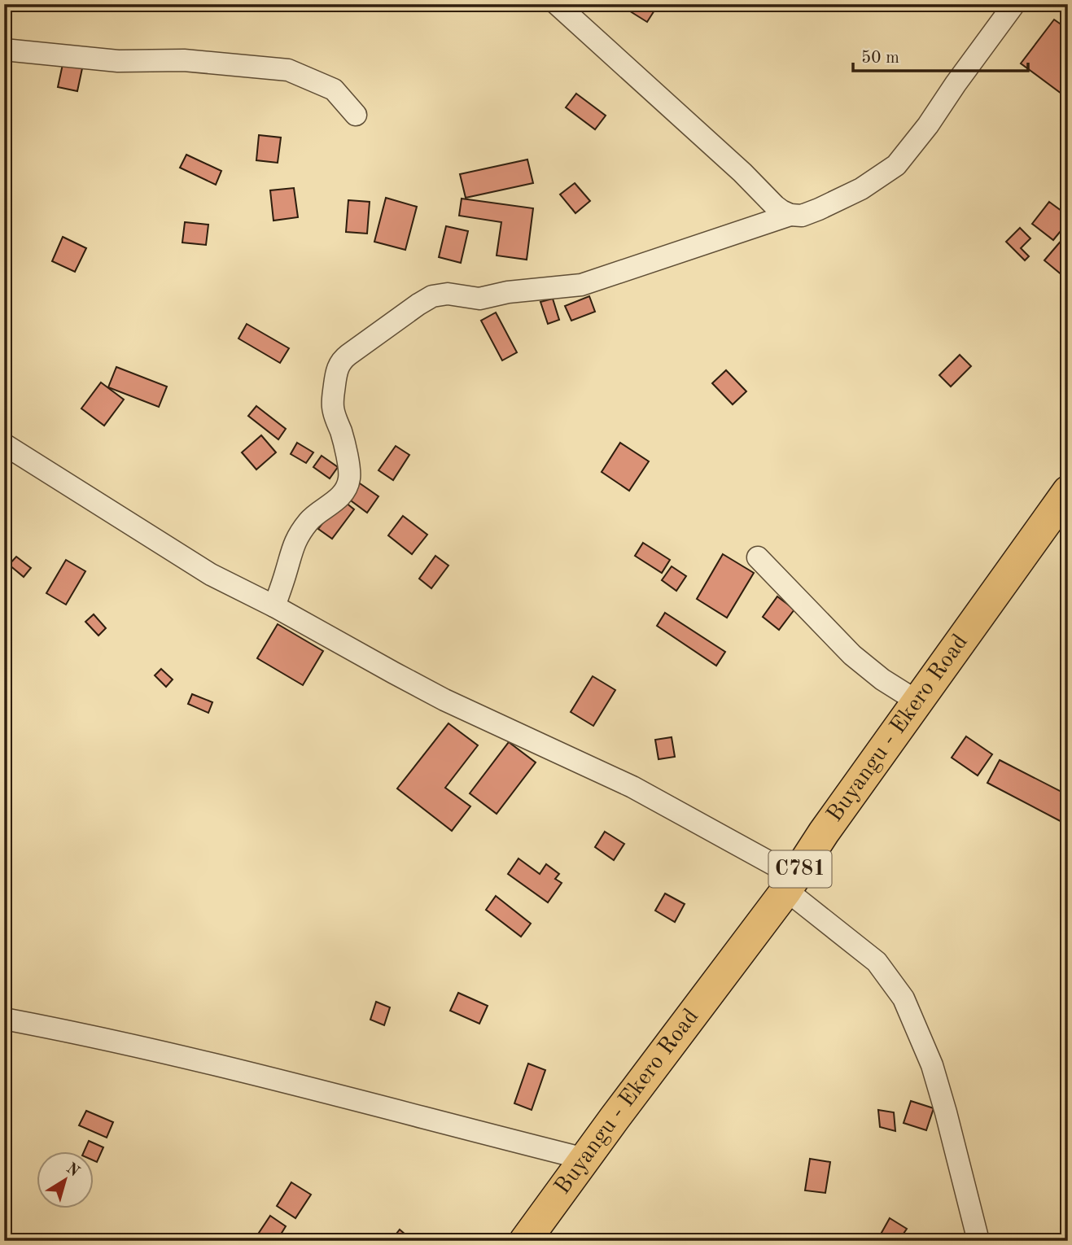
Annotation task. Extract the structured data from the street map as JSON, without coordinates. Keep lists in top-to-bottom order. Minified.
{"streets":{"main road":["Buyangu - Ekero Road","C781"]},"scale_bar":"50 m","north":"top right"}
